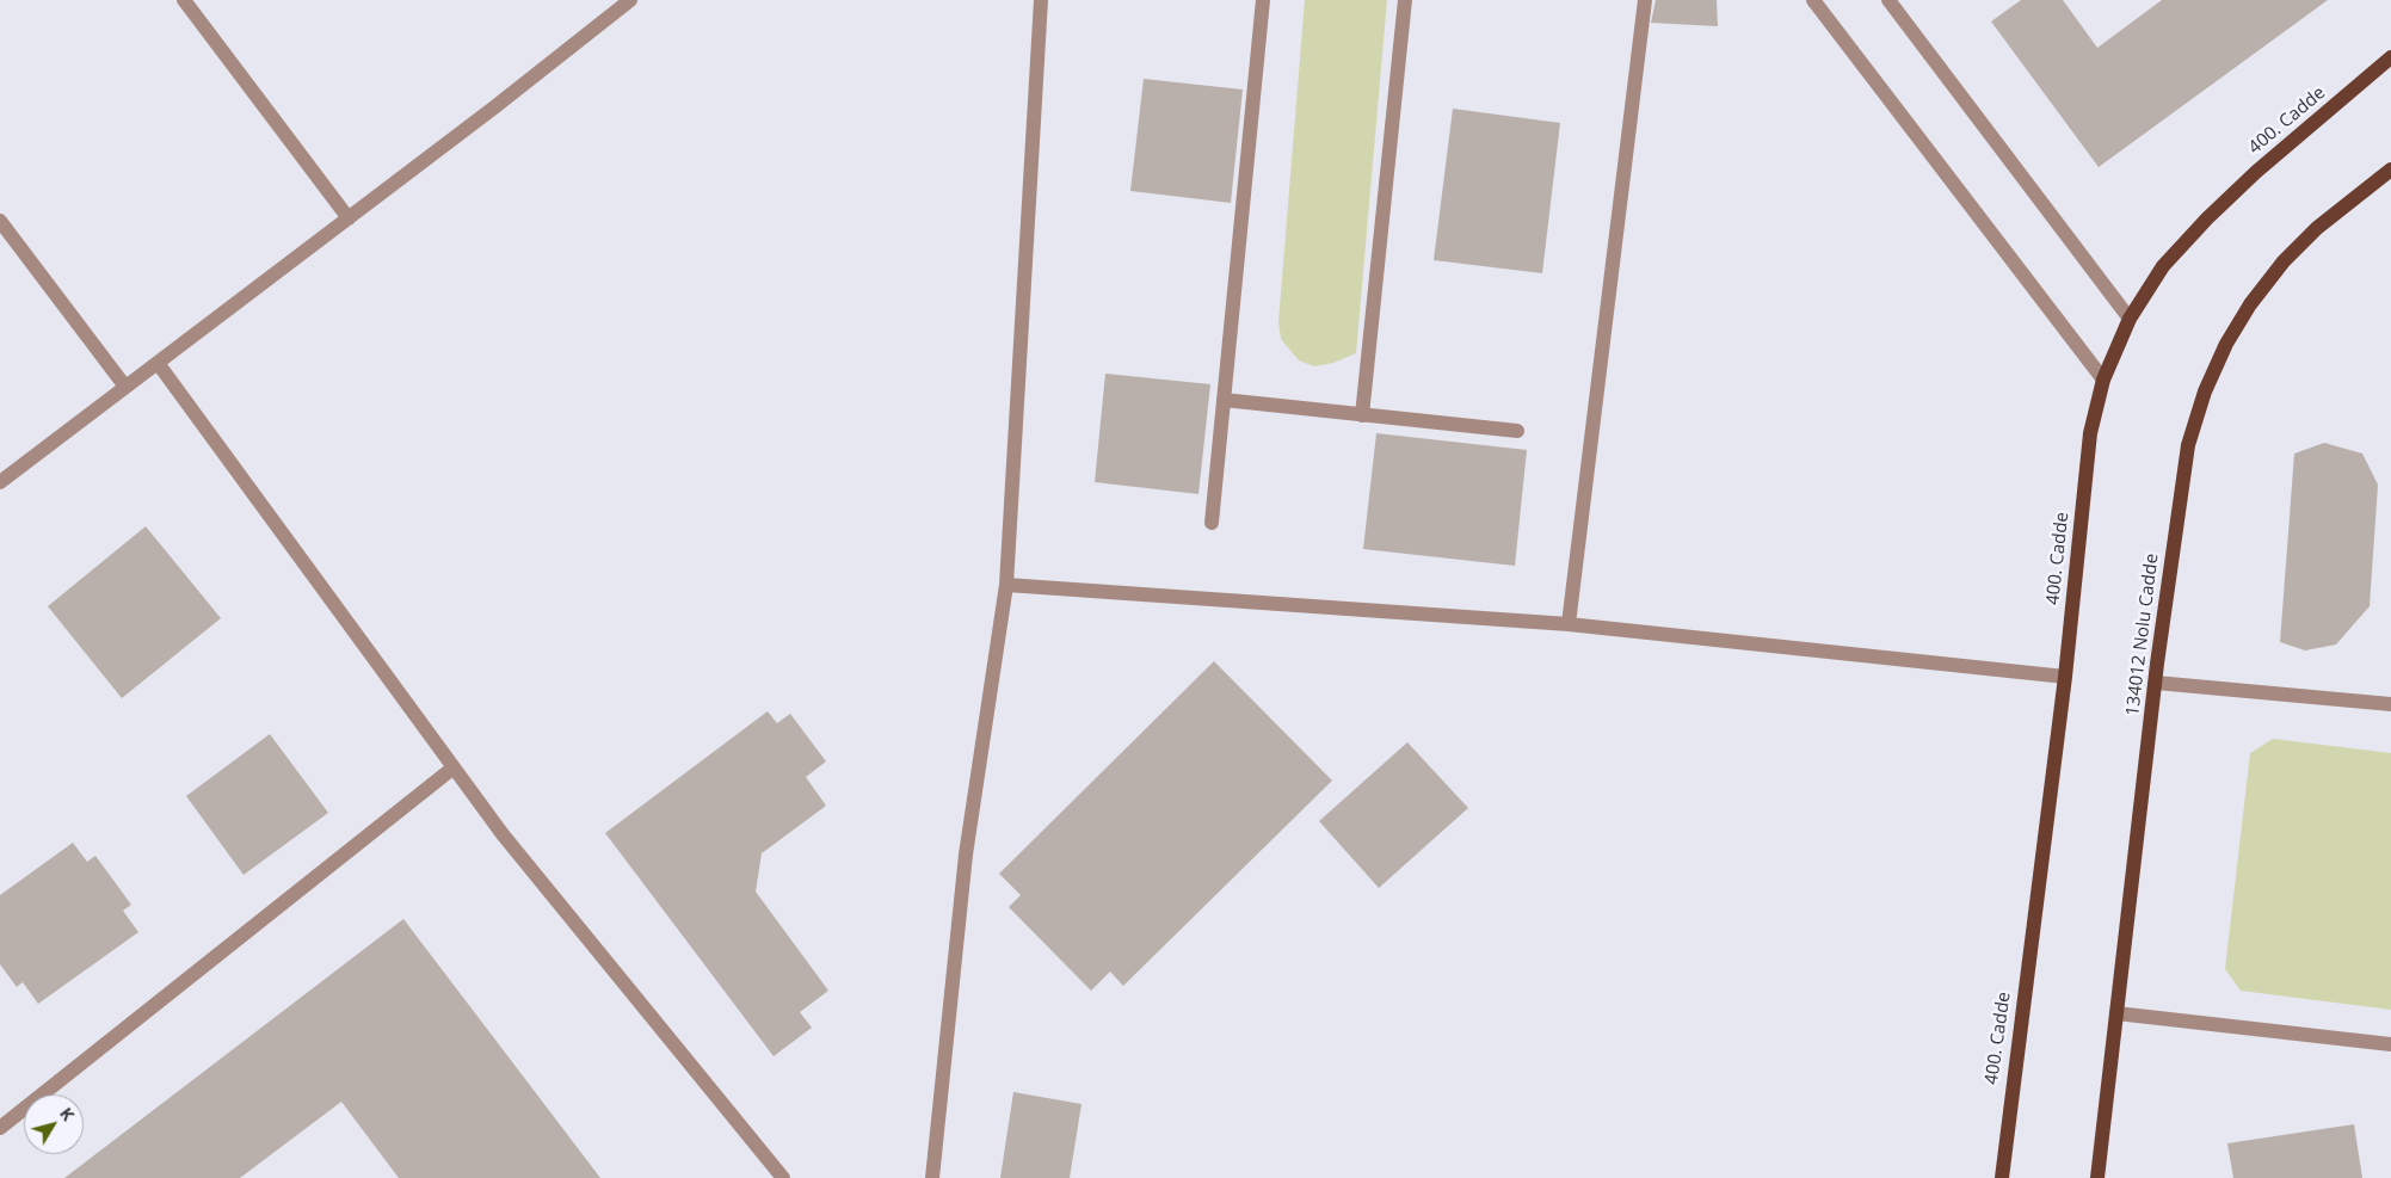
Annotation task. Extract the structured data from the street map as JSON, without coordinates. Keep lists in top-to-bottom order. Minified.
{"streets":{"main road":["400. Cadde","134012 Nolu Cadde"]},"north":"top right"}
